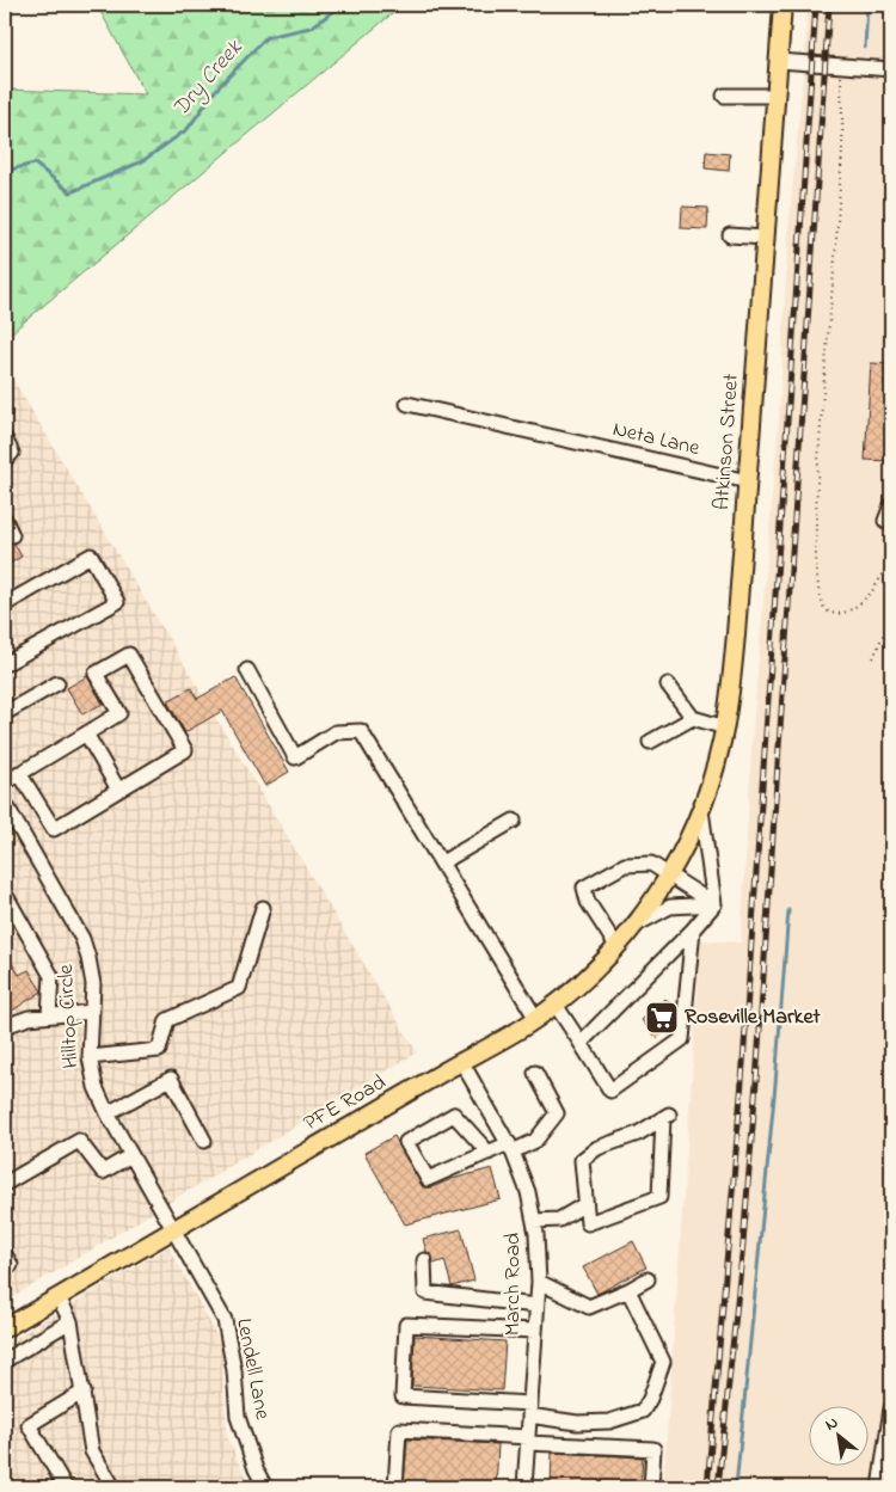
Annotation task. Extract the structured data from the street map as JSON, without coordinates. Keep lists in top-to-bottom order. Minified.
{"streets":{"main road":["Atkinson Street","PFE Road"],"street":["Neta Lane","Hilltop Circle","March Road","Lendell Lane"]},"crossings":[["Neta Lane","Atkinson Street"],["Atkinson Street","PFE Road"],["Hilltop Circle","PFE Road"],["Hilltop Circle","Lendell Lane"],["PFE Road","March Road"],["PFE Road","Lendell Lane"]],"water":["Dry Creek"],"places":{"supermarket":["Roseville Market"]},"north":"top left"}
